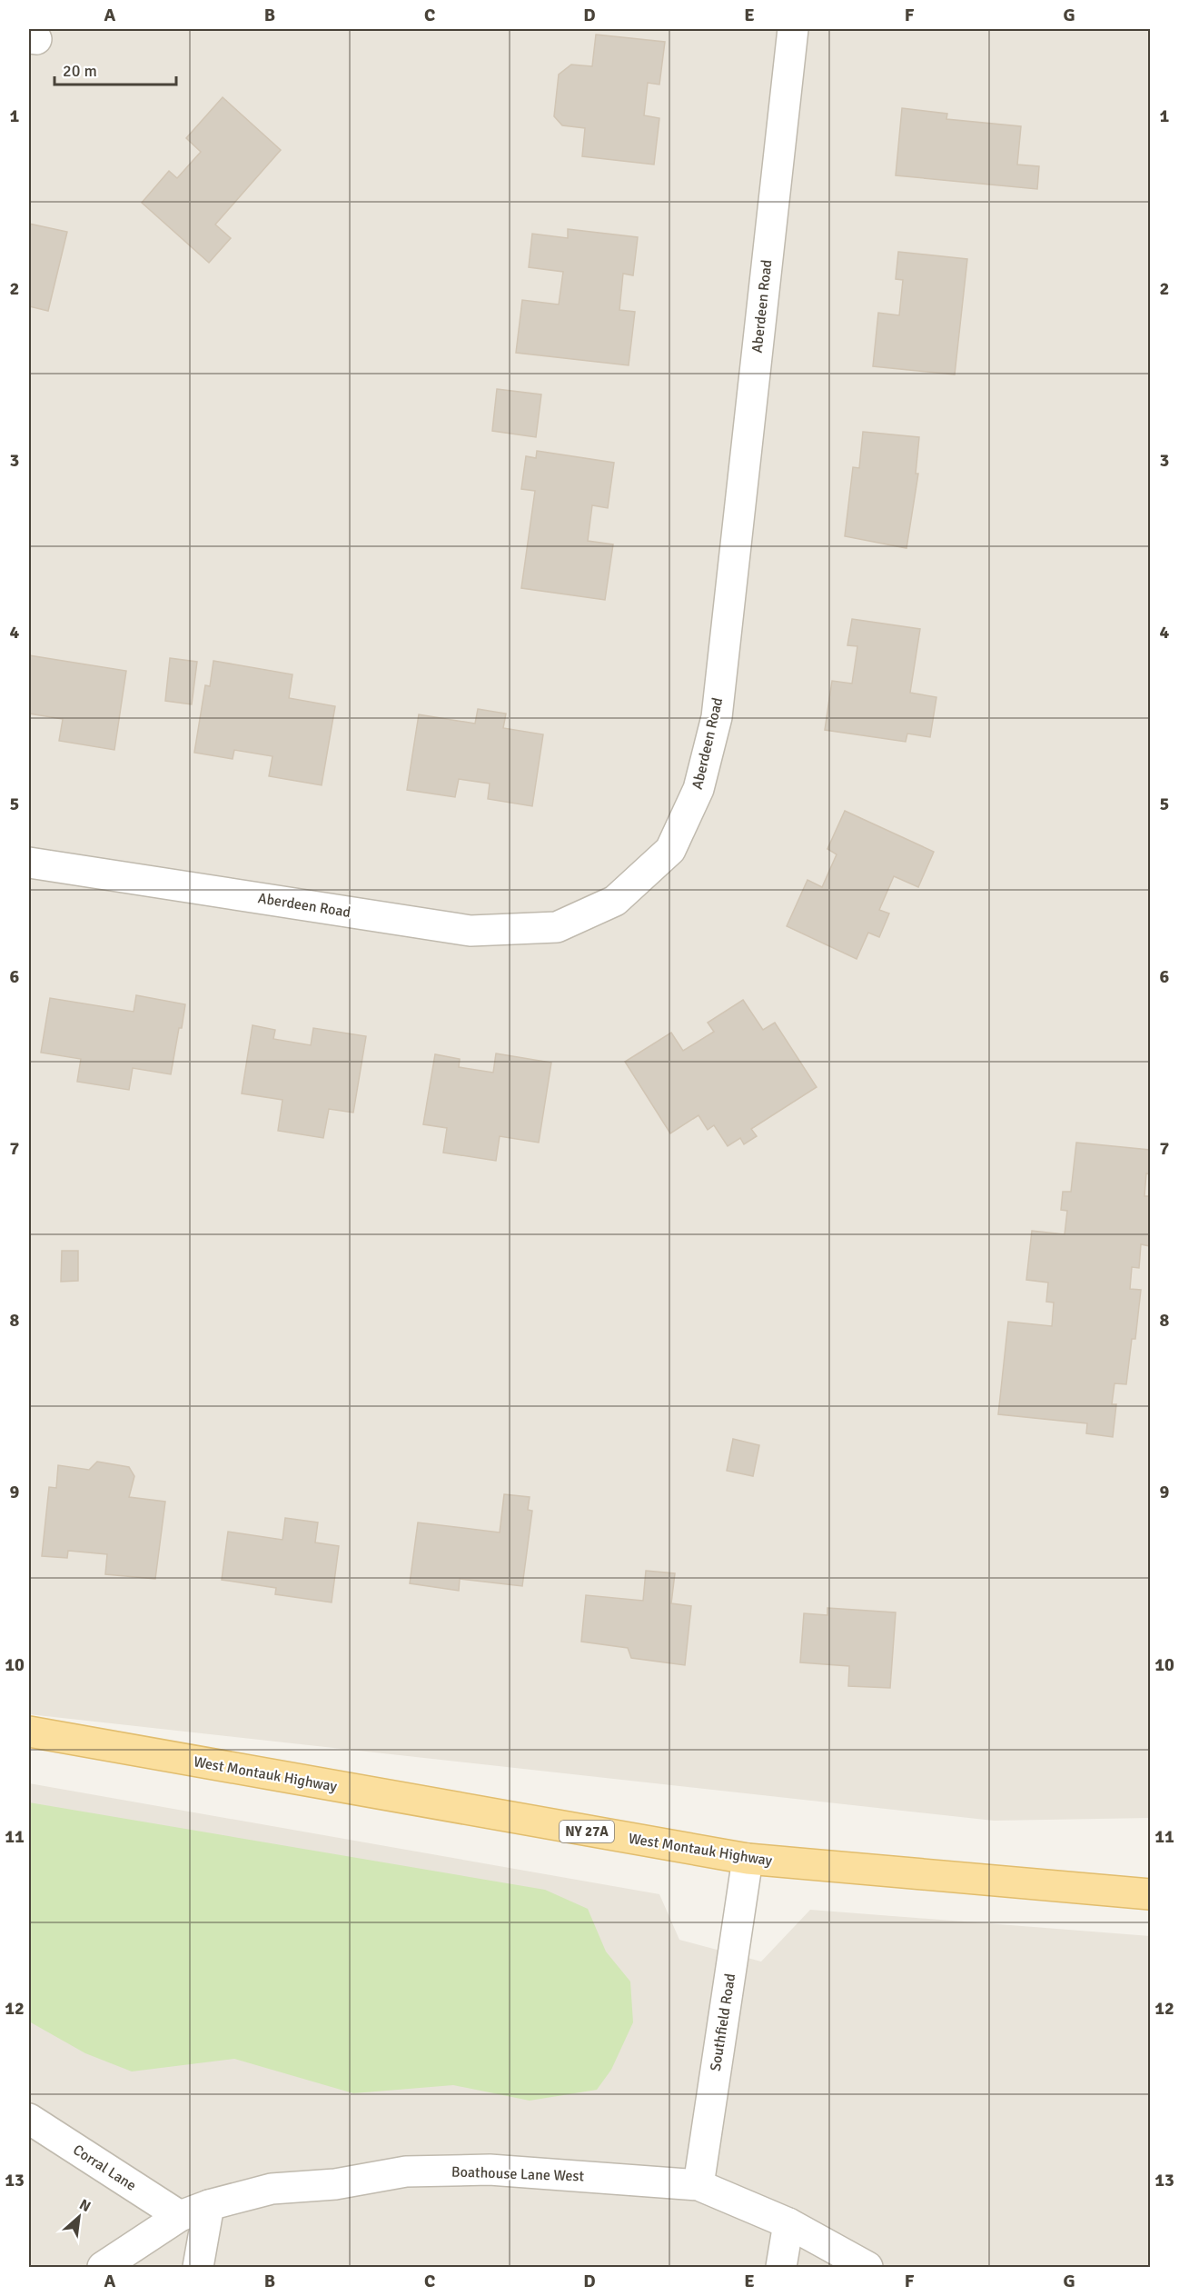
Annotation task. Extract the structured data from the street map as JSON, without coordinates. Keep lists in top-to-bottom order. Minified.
{"streets":{"main road":["West Montauk Highway","NY 27A"],"street":["Aberdeen Road","Southfield Road","Corral Lane","Boathouse Lane West"]},"crossings":[["West Montauk Highway","Southfield Road"],["Southfield Road","Boathouse Lane West"],["Corral Lane","Boathouse Lane West"]],"scale_bar":"20 m","north":"top right","grid":{"columns":["A","B","C","D","E","F","G"],"rows":["1","2","3","4","5","6","7","8","9","10","11","12","13"]}}
